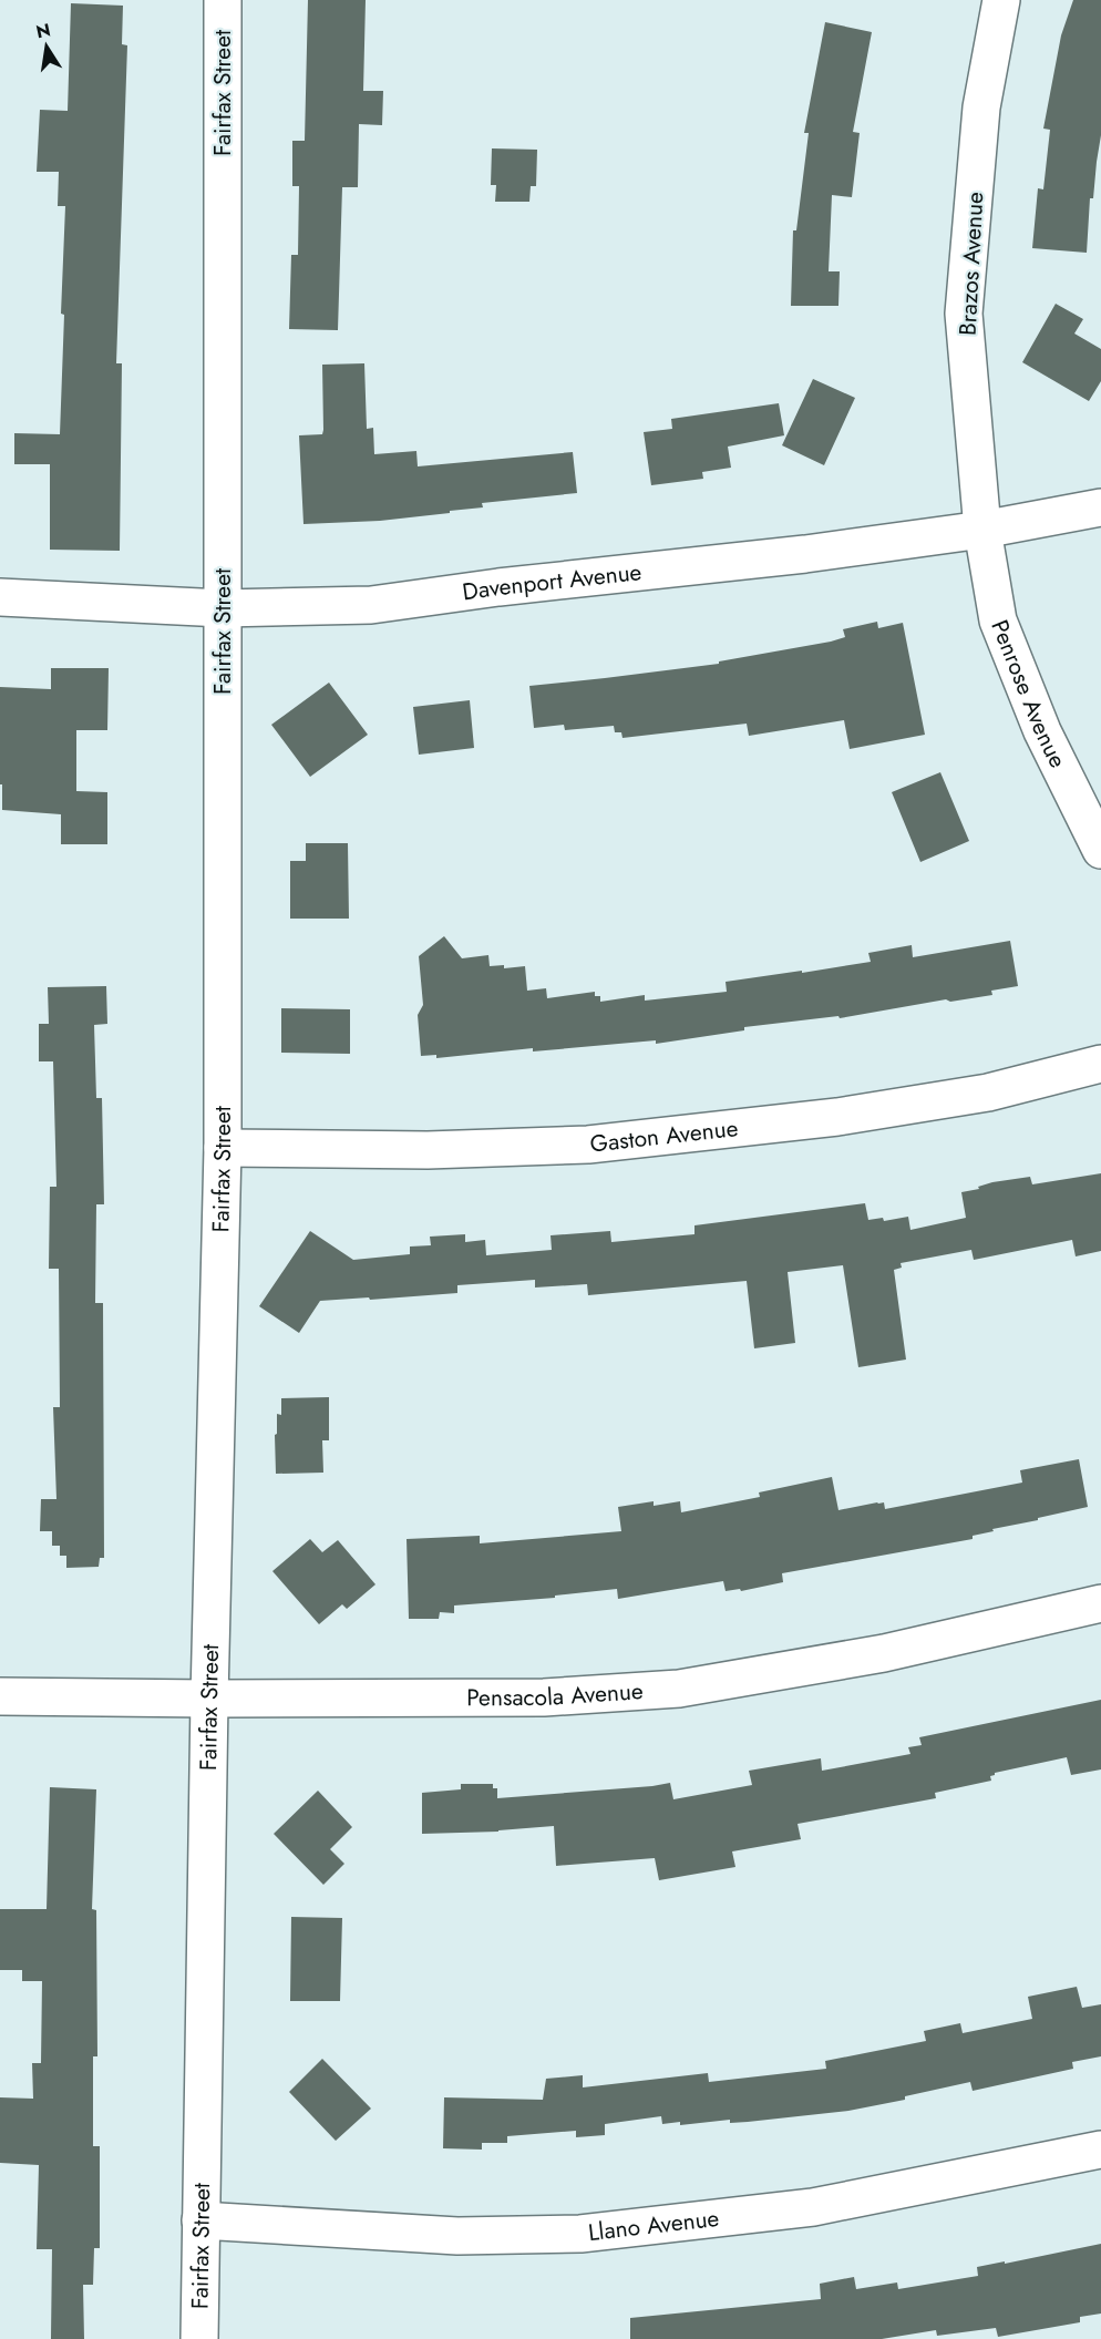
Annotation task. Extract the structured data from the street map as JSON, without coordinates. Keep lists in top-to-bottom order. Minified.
{"streets":{"street":["Fairfax Street","Brazos Avenue","Davenport Avenue","Penrose Avenue","Gaston Avenue","Pensacola Avenue","Llano Avenue"]},"crossings":[["Fairfax Street","Davenport Avenue"],["Fairfax Street","Gaston Avenue"],["Fairfax Street","Pensacola Avenue"],["Fairfax Street","Llano Avenue"],["Brazos Avenue","Davenport Avenue"],["Brazos Avenue","Penrose Avenue"],["Davenport Avenue","Penrose Avenue"]],"north":"top"}
